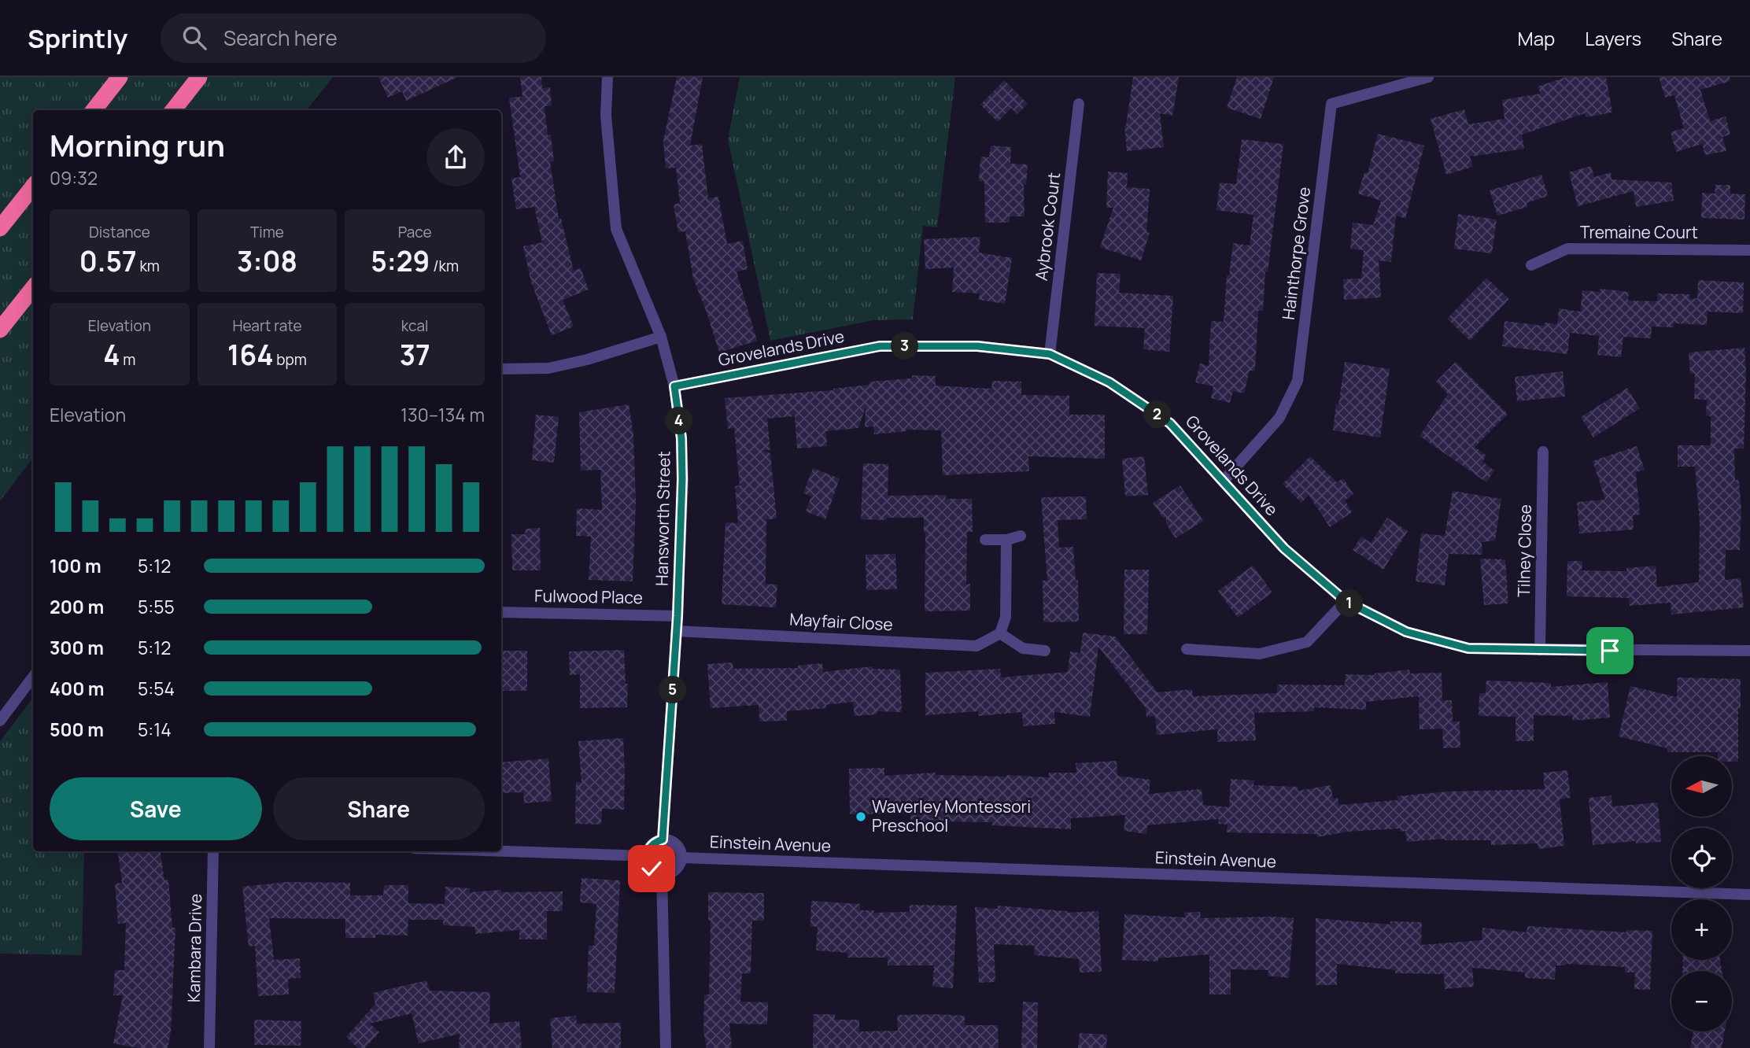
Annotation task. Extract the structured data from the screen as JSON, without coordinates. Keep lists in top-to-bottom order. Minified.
{"streets":{"street":["Aybrook Court","Tremaine Court","Hainthorpe Grove","Grovelands Drive","Hansworth Street","Tilney Close","Fulwood Place","Mayfair Close","Einstein Avenue","Kambara Drive"]},"crossings":[["Aybrook Court","Grovelands Drive"],["Hainthorpe Grove","Grovelands Drive"],["Grovelands Drive","Hansworth Street"],["Grovelands Drive","Tilney Close"],["Hansworth Street","Fulwood Place"],["Hansworth Street","Mayfair Close"],["Hansworth Street","Einstein Avenue"]],"places":["Waverley Montessori Preschool"],"north":"left","page":{"header":"Sprintly","search":"Search here","nav":["Map","Layers","Share"],"heading":["Morning run","09:32"],"stats":[["Distance","0.57 km"],["Time","3:08"],["Pace","5:29 /km"],["Elevation","4 m"],["Heart rate","164 bpm"],["kcal","37"]],"pins":["3","2","4","1","5"],"chart":["Elevation","130–134 m"],"list":[{"name":"100 m","note":"5:12"},{"name":"200 m","note":"5:55"},{"name":"300 m","note":"5:12"},{"name":"400 m","note":"5:54"},{"name":"500 m","note":"5:14"}],"map_buttons":["+","−"],"buttons":["Save","Share"]}}
